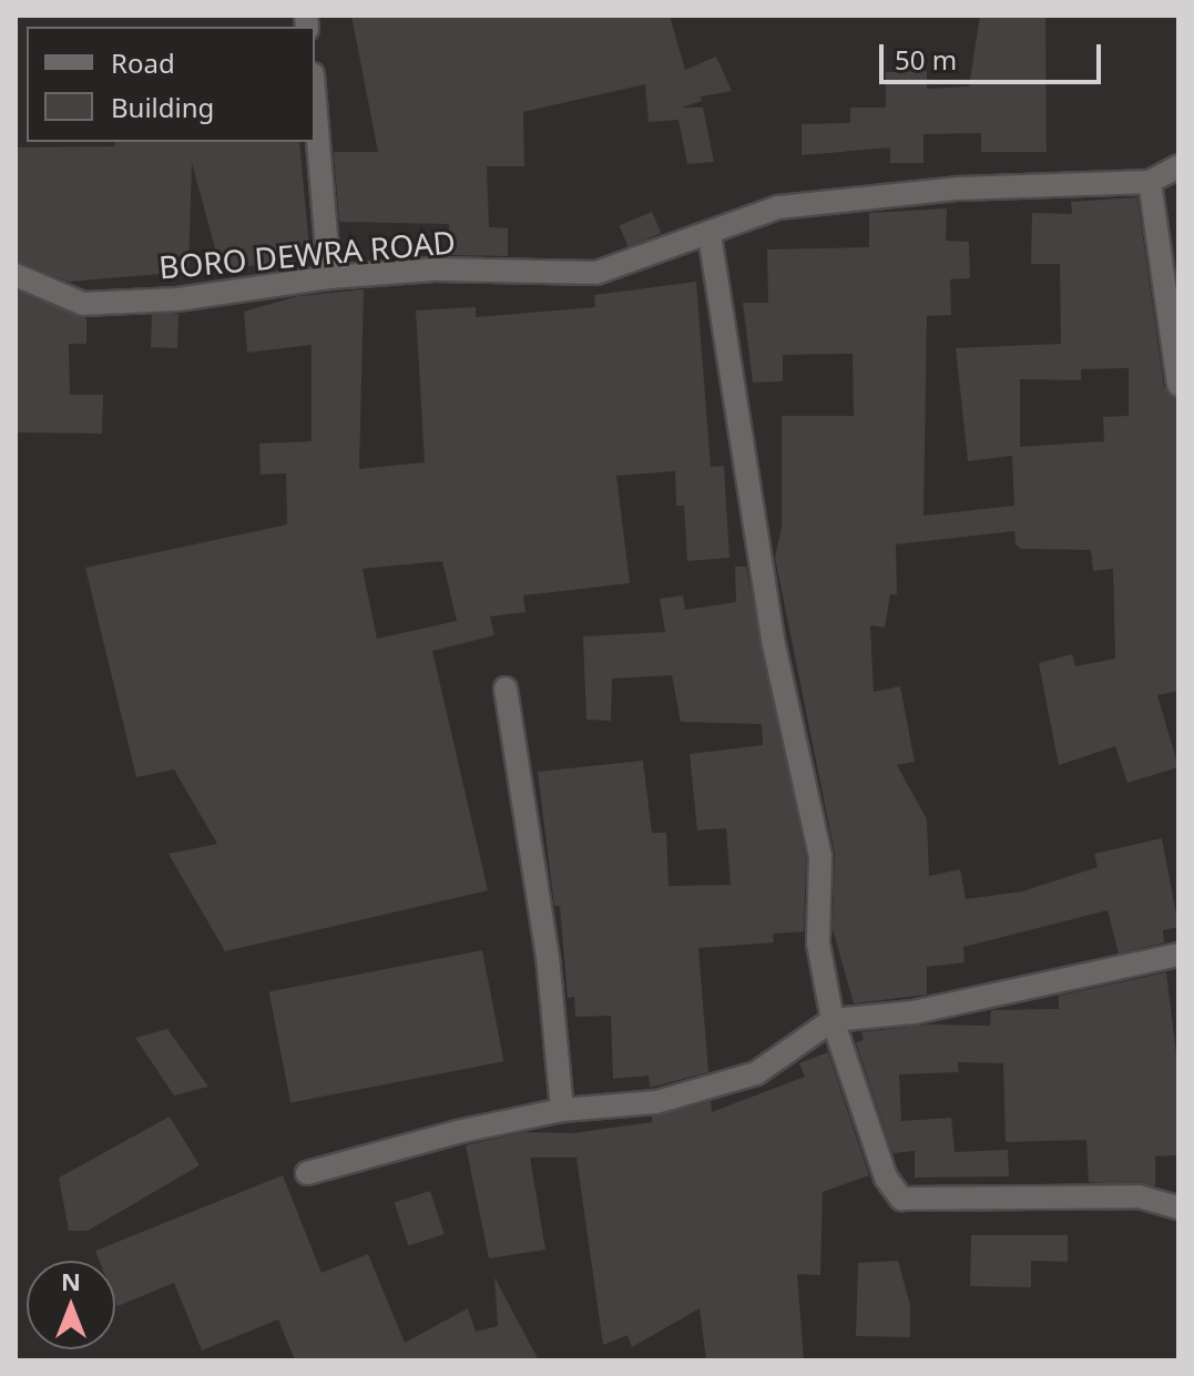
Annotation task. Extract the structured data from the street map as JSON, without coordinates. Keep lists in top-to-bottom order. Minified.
{"streets":{"street":["BORO DEWRA ROAD"]},"legend":["Road","Building"],"scale_bar":"50 m","north":"top"}
